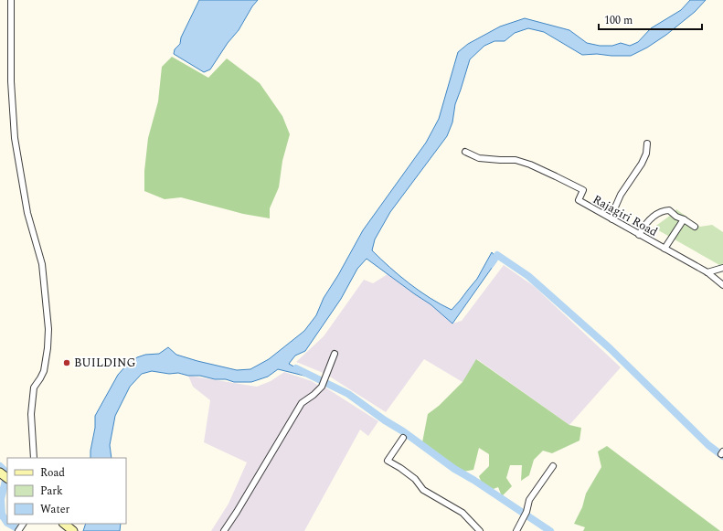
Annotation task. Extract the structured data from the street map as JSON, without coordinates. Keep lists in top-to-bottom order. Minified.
{"streets":{"street":["Rajagiri Road"]},"places":["BUILDING"],"legend":["Road","Park","Water"],"scale_bar":"100 m"}
